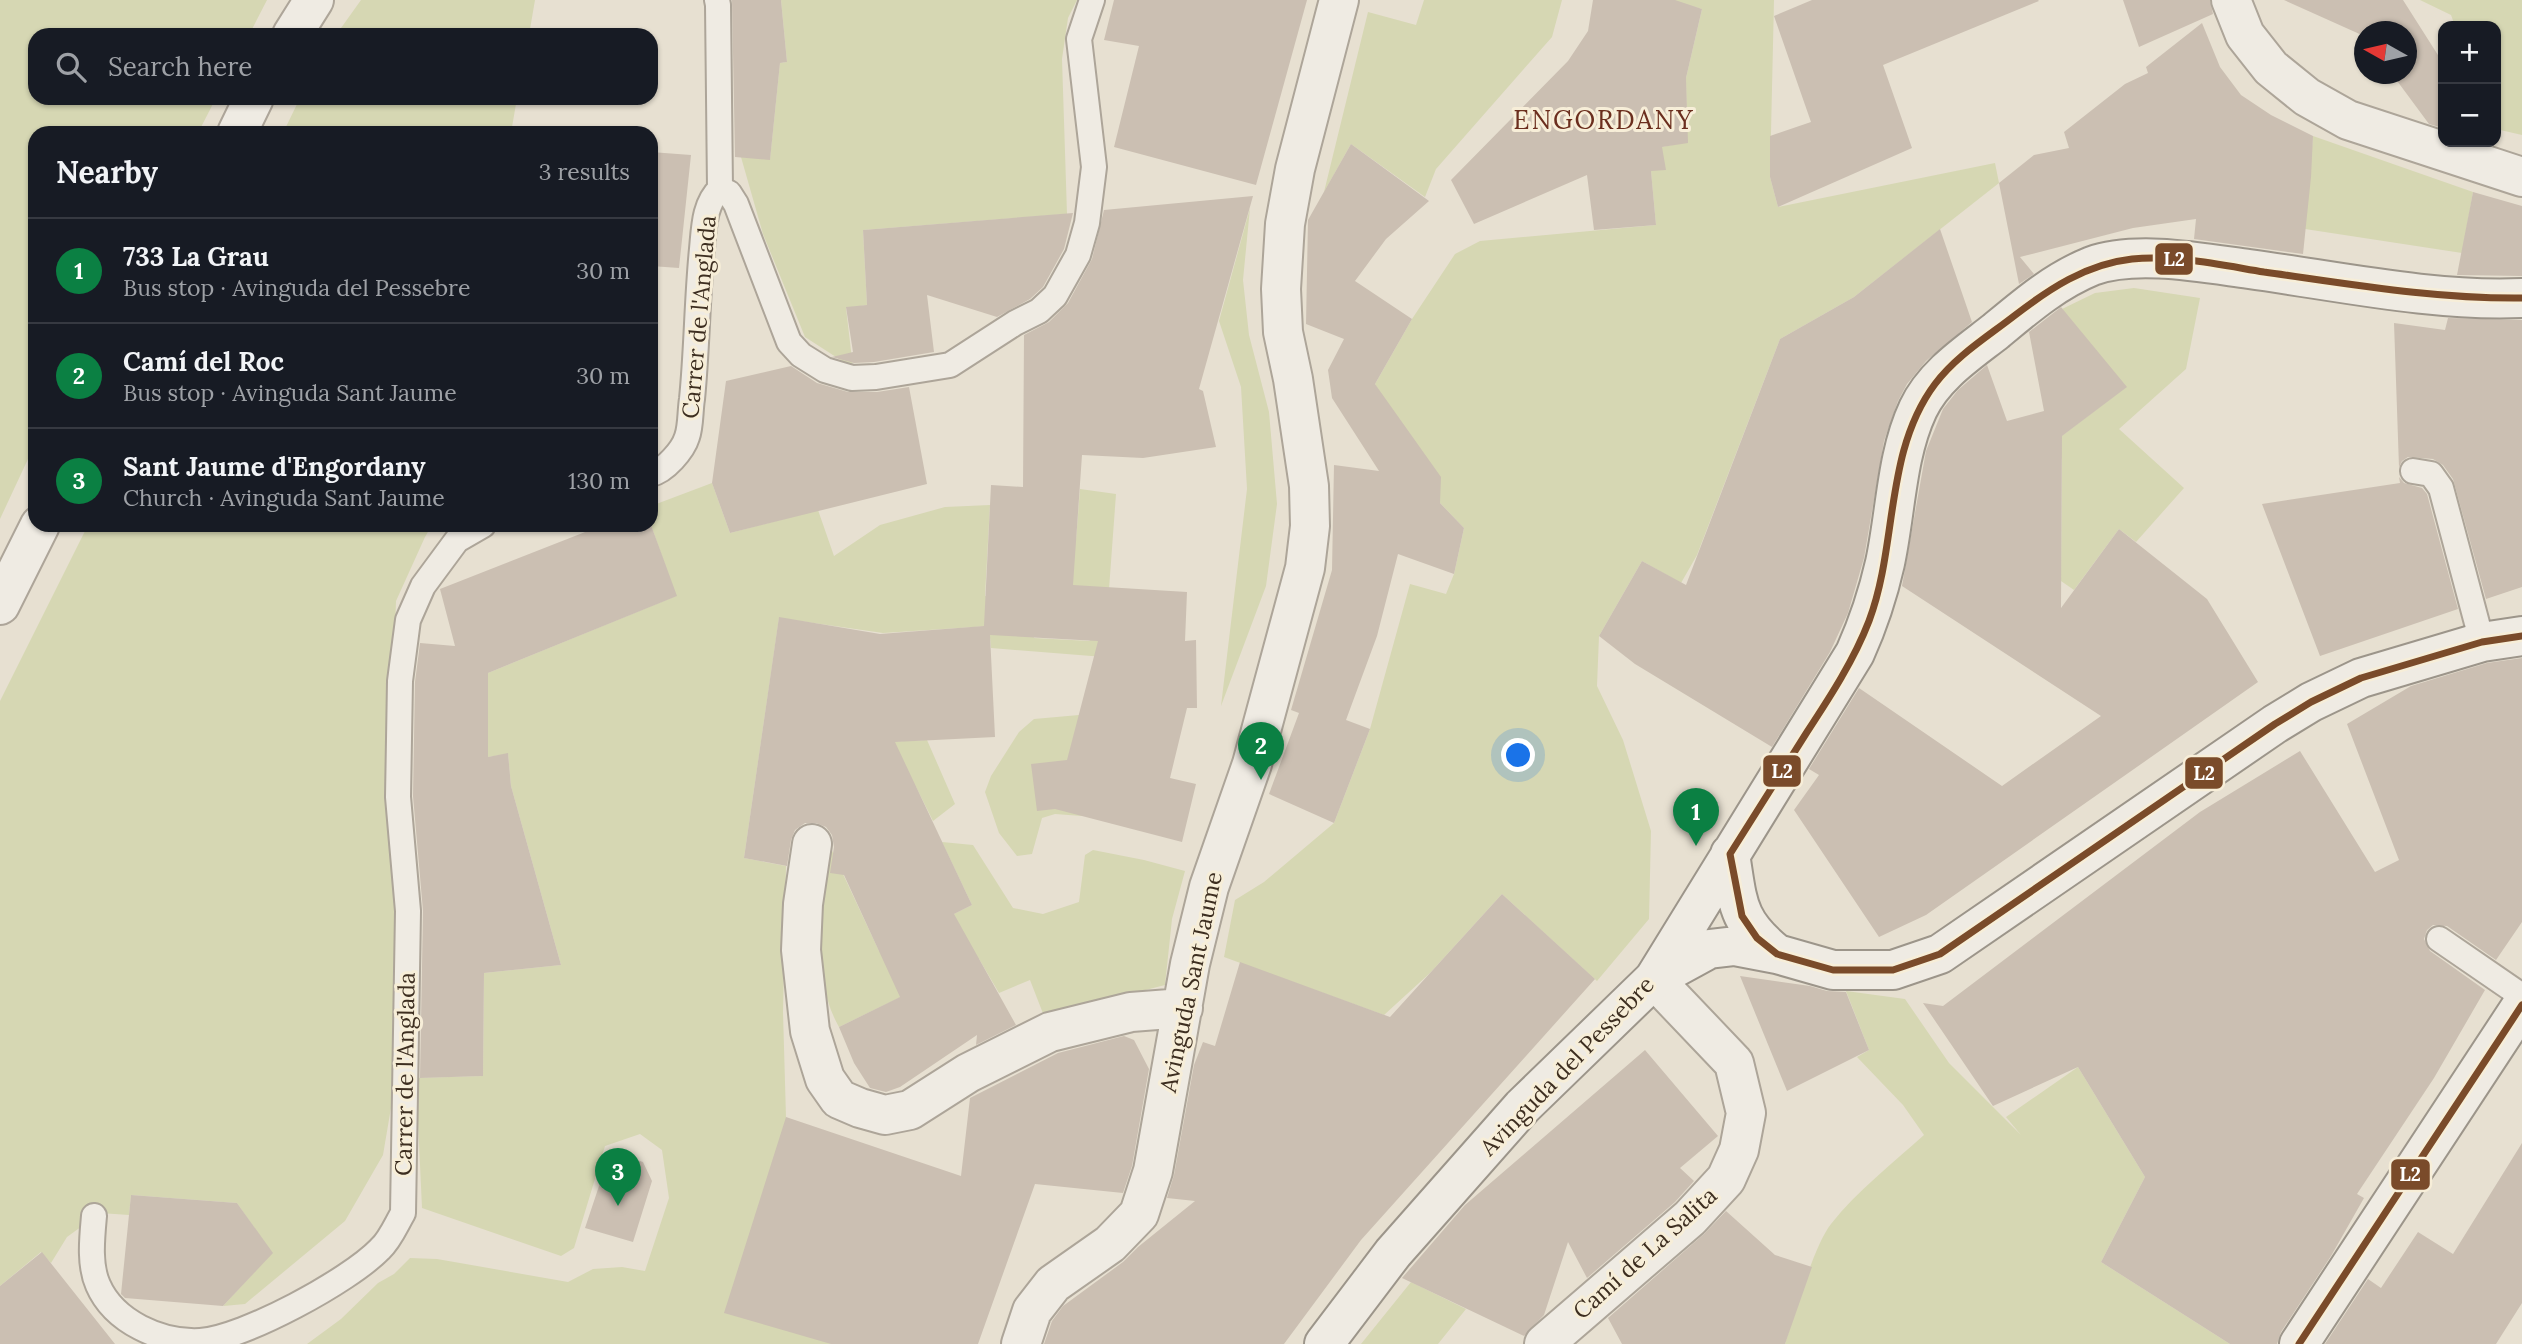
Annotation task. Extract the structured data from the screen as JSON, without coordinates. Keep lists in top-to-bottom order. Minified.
{"streets":{"street":["Avinguda Sant Jaume","Avinguda del Pessebre","Camí de La Salita"],"lane":["Carrer de l'Anglada"]},"crossings":[["Avinguda del Pessebre","Camí de La Salita"]],"districts":["ENGORDANY"],"lines":["transit line L2"],"north":"left","page":{"map_buttons":["+","−"],"search":"Search here","heading":["Nearby","3 results"],"list":[{"mark":"1","name":"733 La Grau","note":"Bus stop · Avinguda del Pessebre","value":"30 m"},{"mark":"2","name":"Camí del Roc","note":"Bus stop · Avinguda Sant Jaume","value":"30 m"},{"mark":"3","name":"Sant Jaume d'Engordany","note":"Church · Avinguda Sant Jaume","value":"130 m"}],"pins":["2","1","3"]}}
